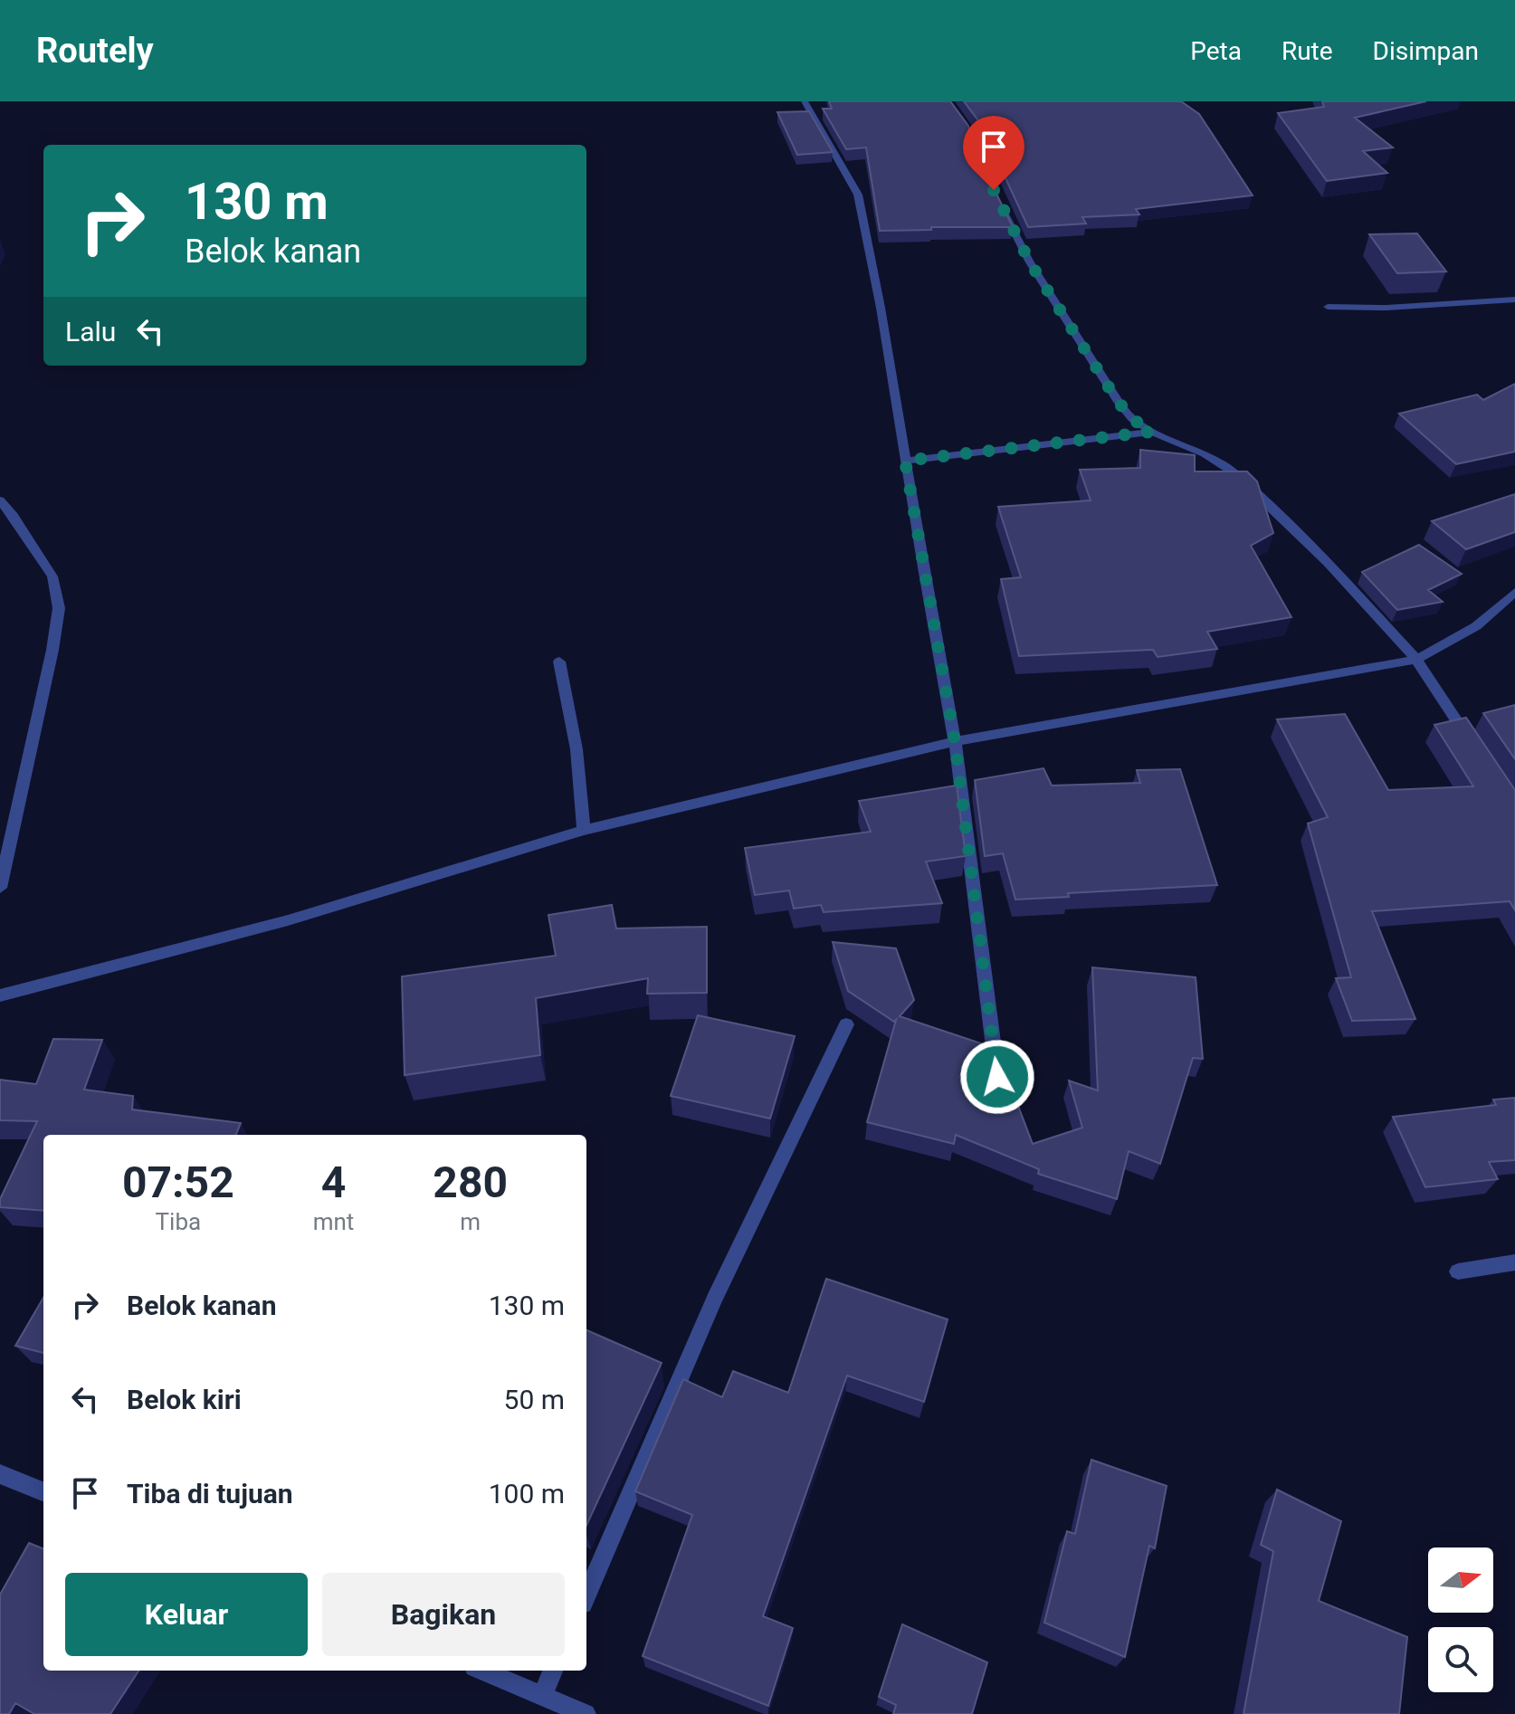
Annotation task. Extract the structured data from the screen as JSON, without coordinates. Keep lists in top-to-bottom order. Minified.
{"north":"right","page":{"header":"Routely","nav":["Peta","Rute","Disimpan"],"turn":["130 m","Belok kanan"],"then":"Lalu","eta":["07:52","Tiba","4","mnt","280","m"],"list":[{"name":"Belok kanan","value":"130 m"},{"name":"Belok kiri","value":"50 m"},{"name":"Tiba di tujuan","value":"100 m"}],"buttons":["Keluar","Bagikan"]}}
